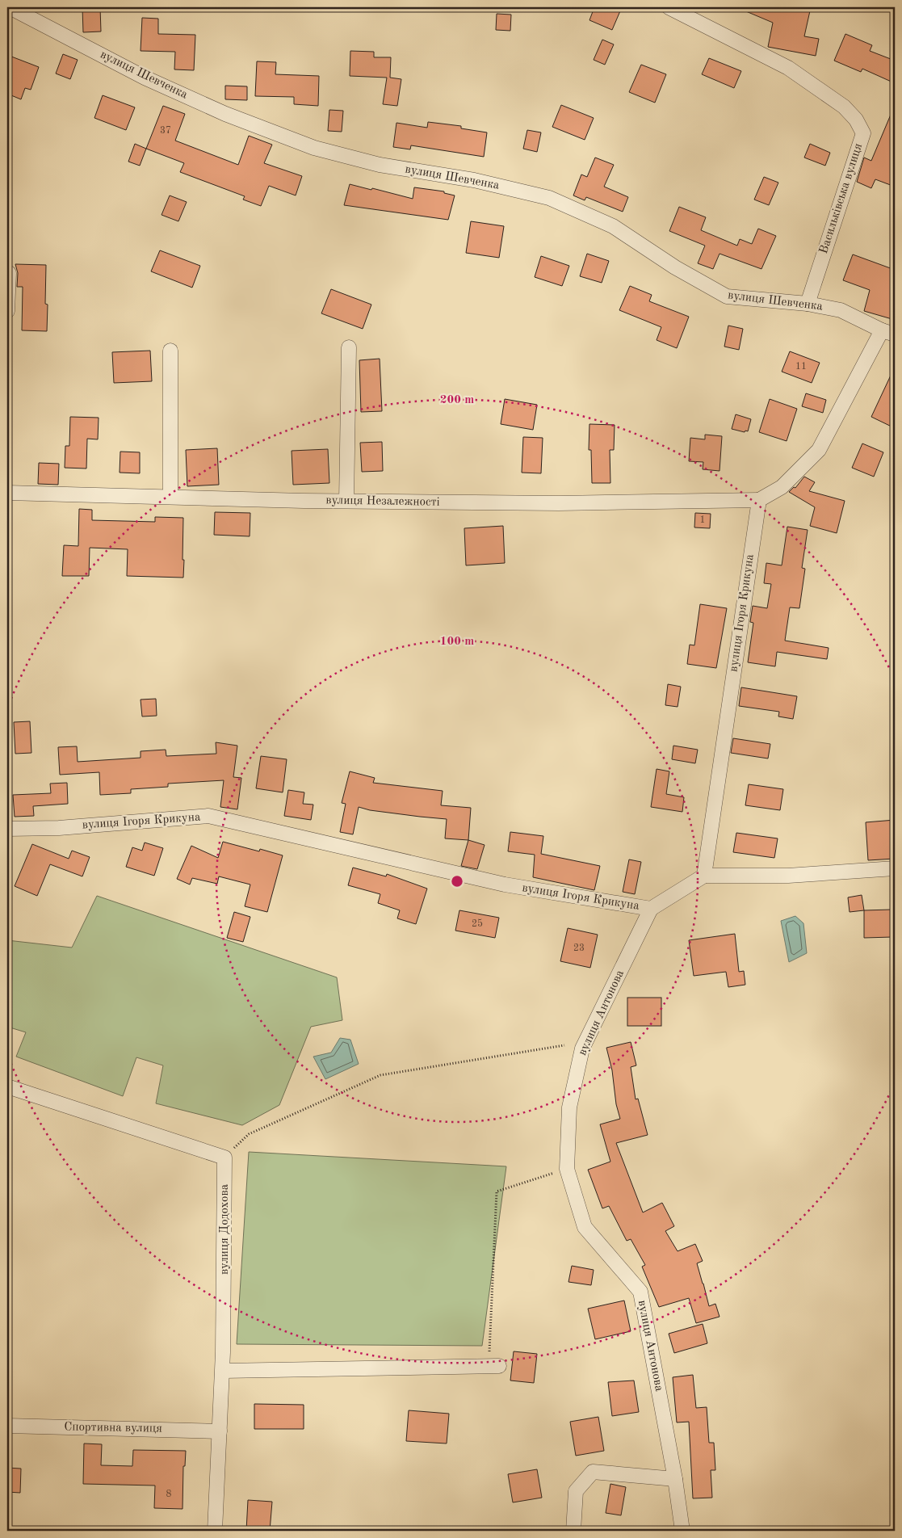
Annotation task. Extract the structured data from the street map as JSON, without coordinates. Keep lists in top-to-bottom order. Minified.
{"streets":{"street":["вулиця Шевченка","Васильківська вулиця","вулиця Незалежності","вулиця Ігоря Крикуна","вулиця Антонова","вулиця Додохова","Спортивна вулиця"]},"crossings":[["вулиця Шевченка","Васильківська вулиця"],["вулиця Незалежності","вулиця Ігоря Крикуна"],["вулиця Ігоря Крикуна","вулиця Антонова"],["вулиця Додохова","Спортивна вулиця"]],"house_numbers":["37","11","1","25","23","8"],"rings":["200 m","100 m"]}
